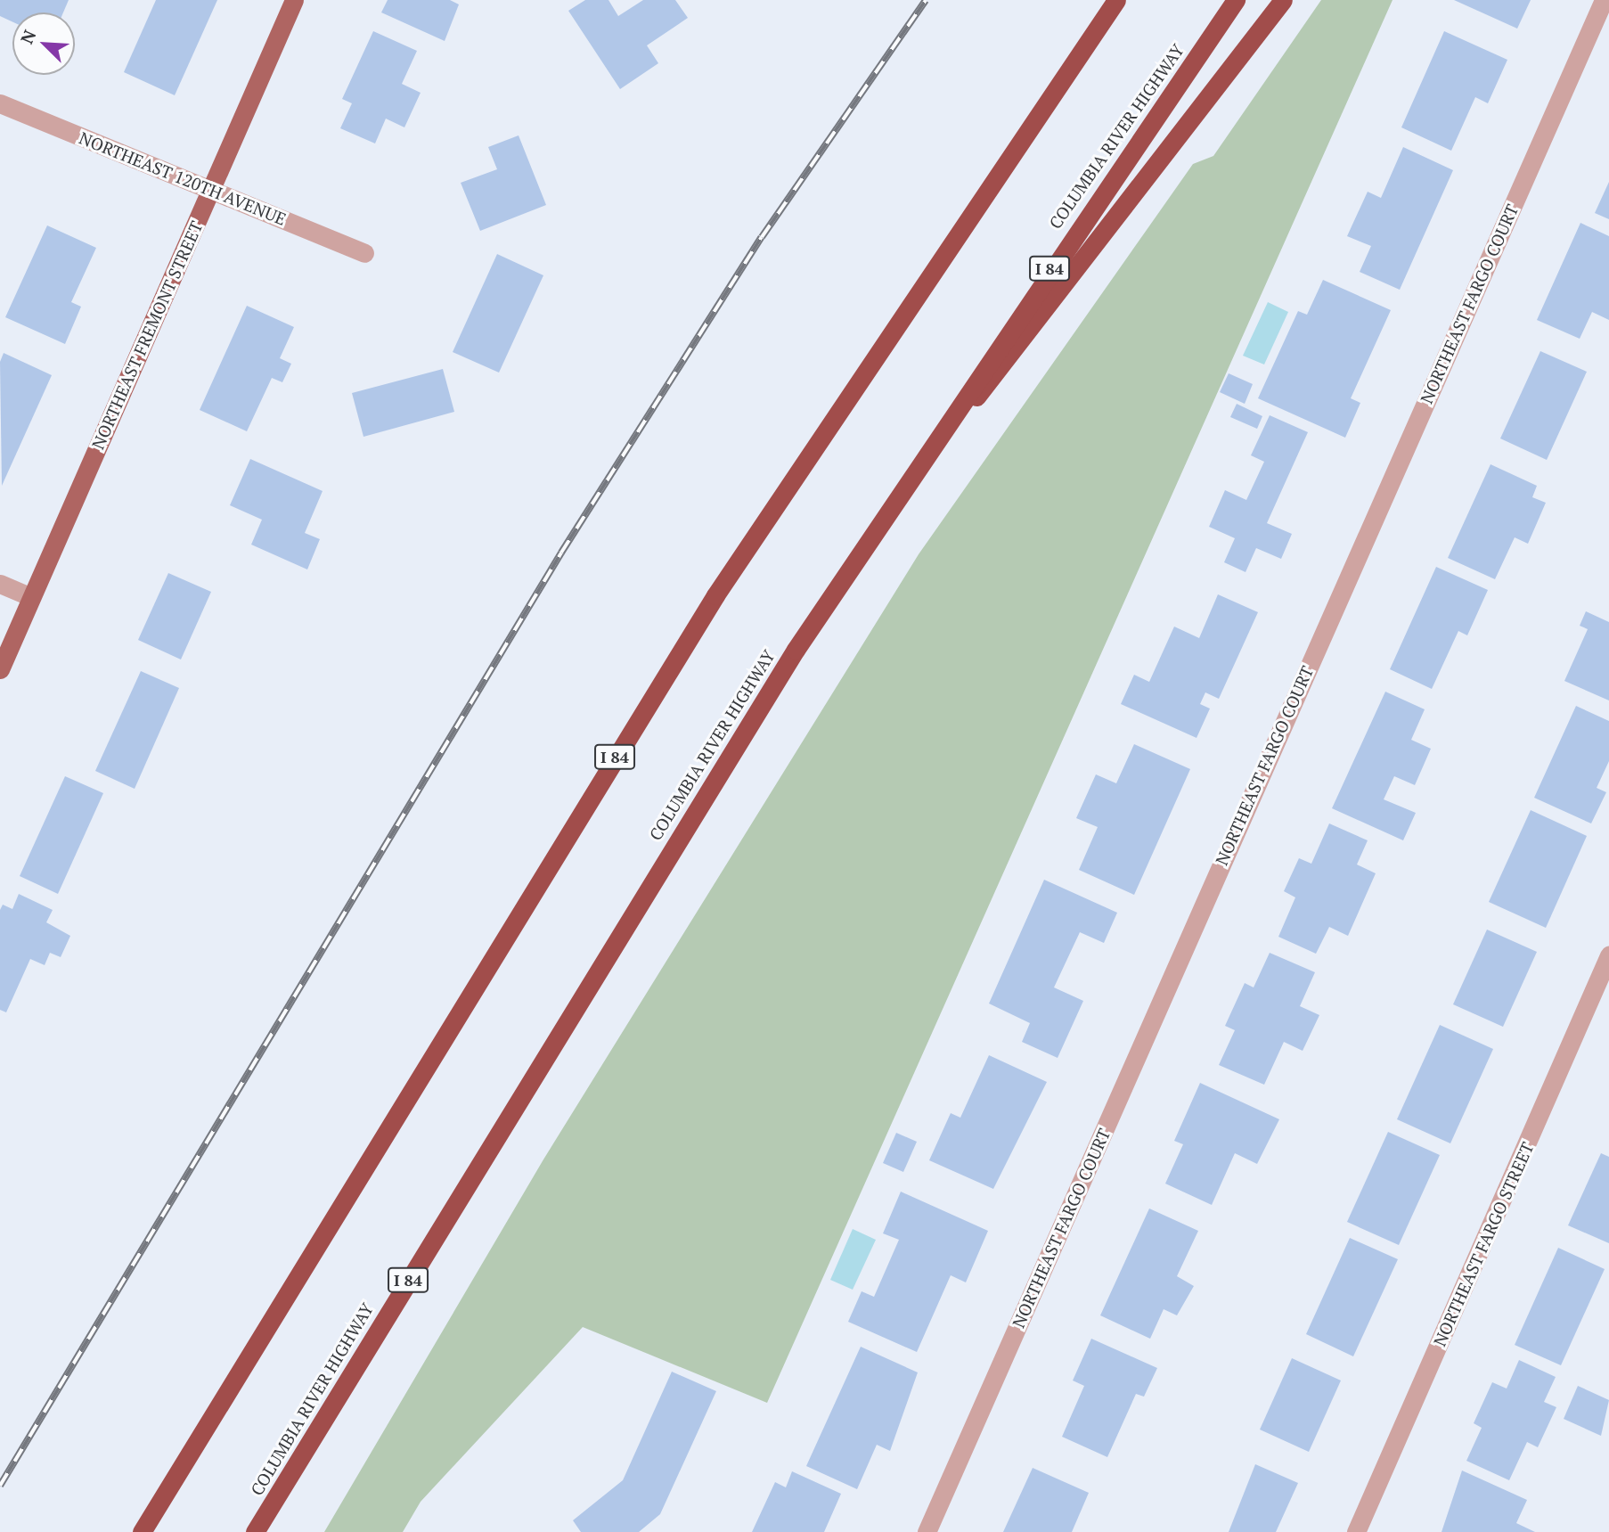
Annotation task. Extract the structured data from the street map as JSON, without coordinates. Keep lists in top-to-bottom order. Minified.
{"streets":{"highway":["COLUMBIA RIVER HIGHWAY","I 84"],"main road":["NORTHEAST FREMONT STREET"],"street":["NORTHEAST 120TH AVENUE","NORTHEAST FARGO COURT","NORTHEAST FARGO STREET"]},"crossings":[["NORTHEAST 120TH AVENUE","NORTHEAST FREMONT STREET"]],"north":"top left"}
